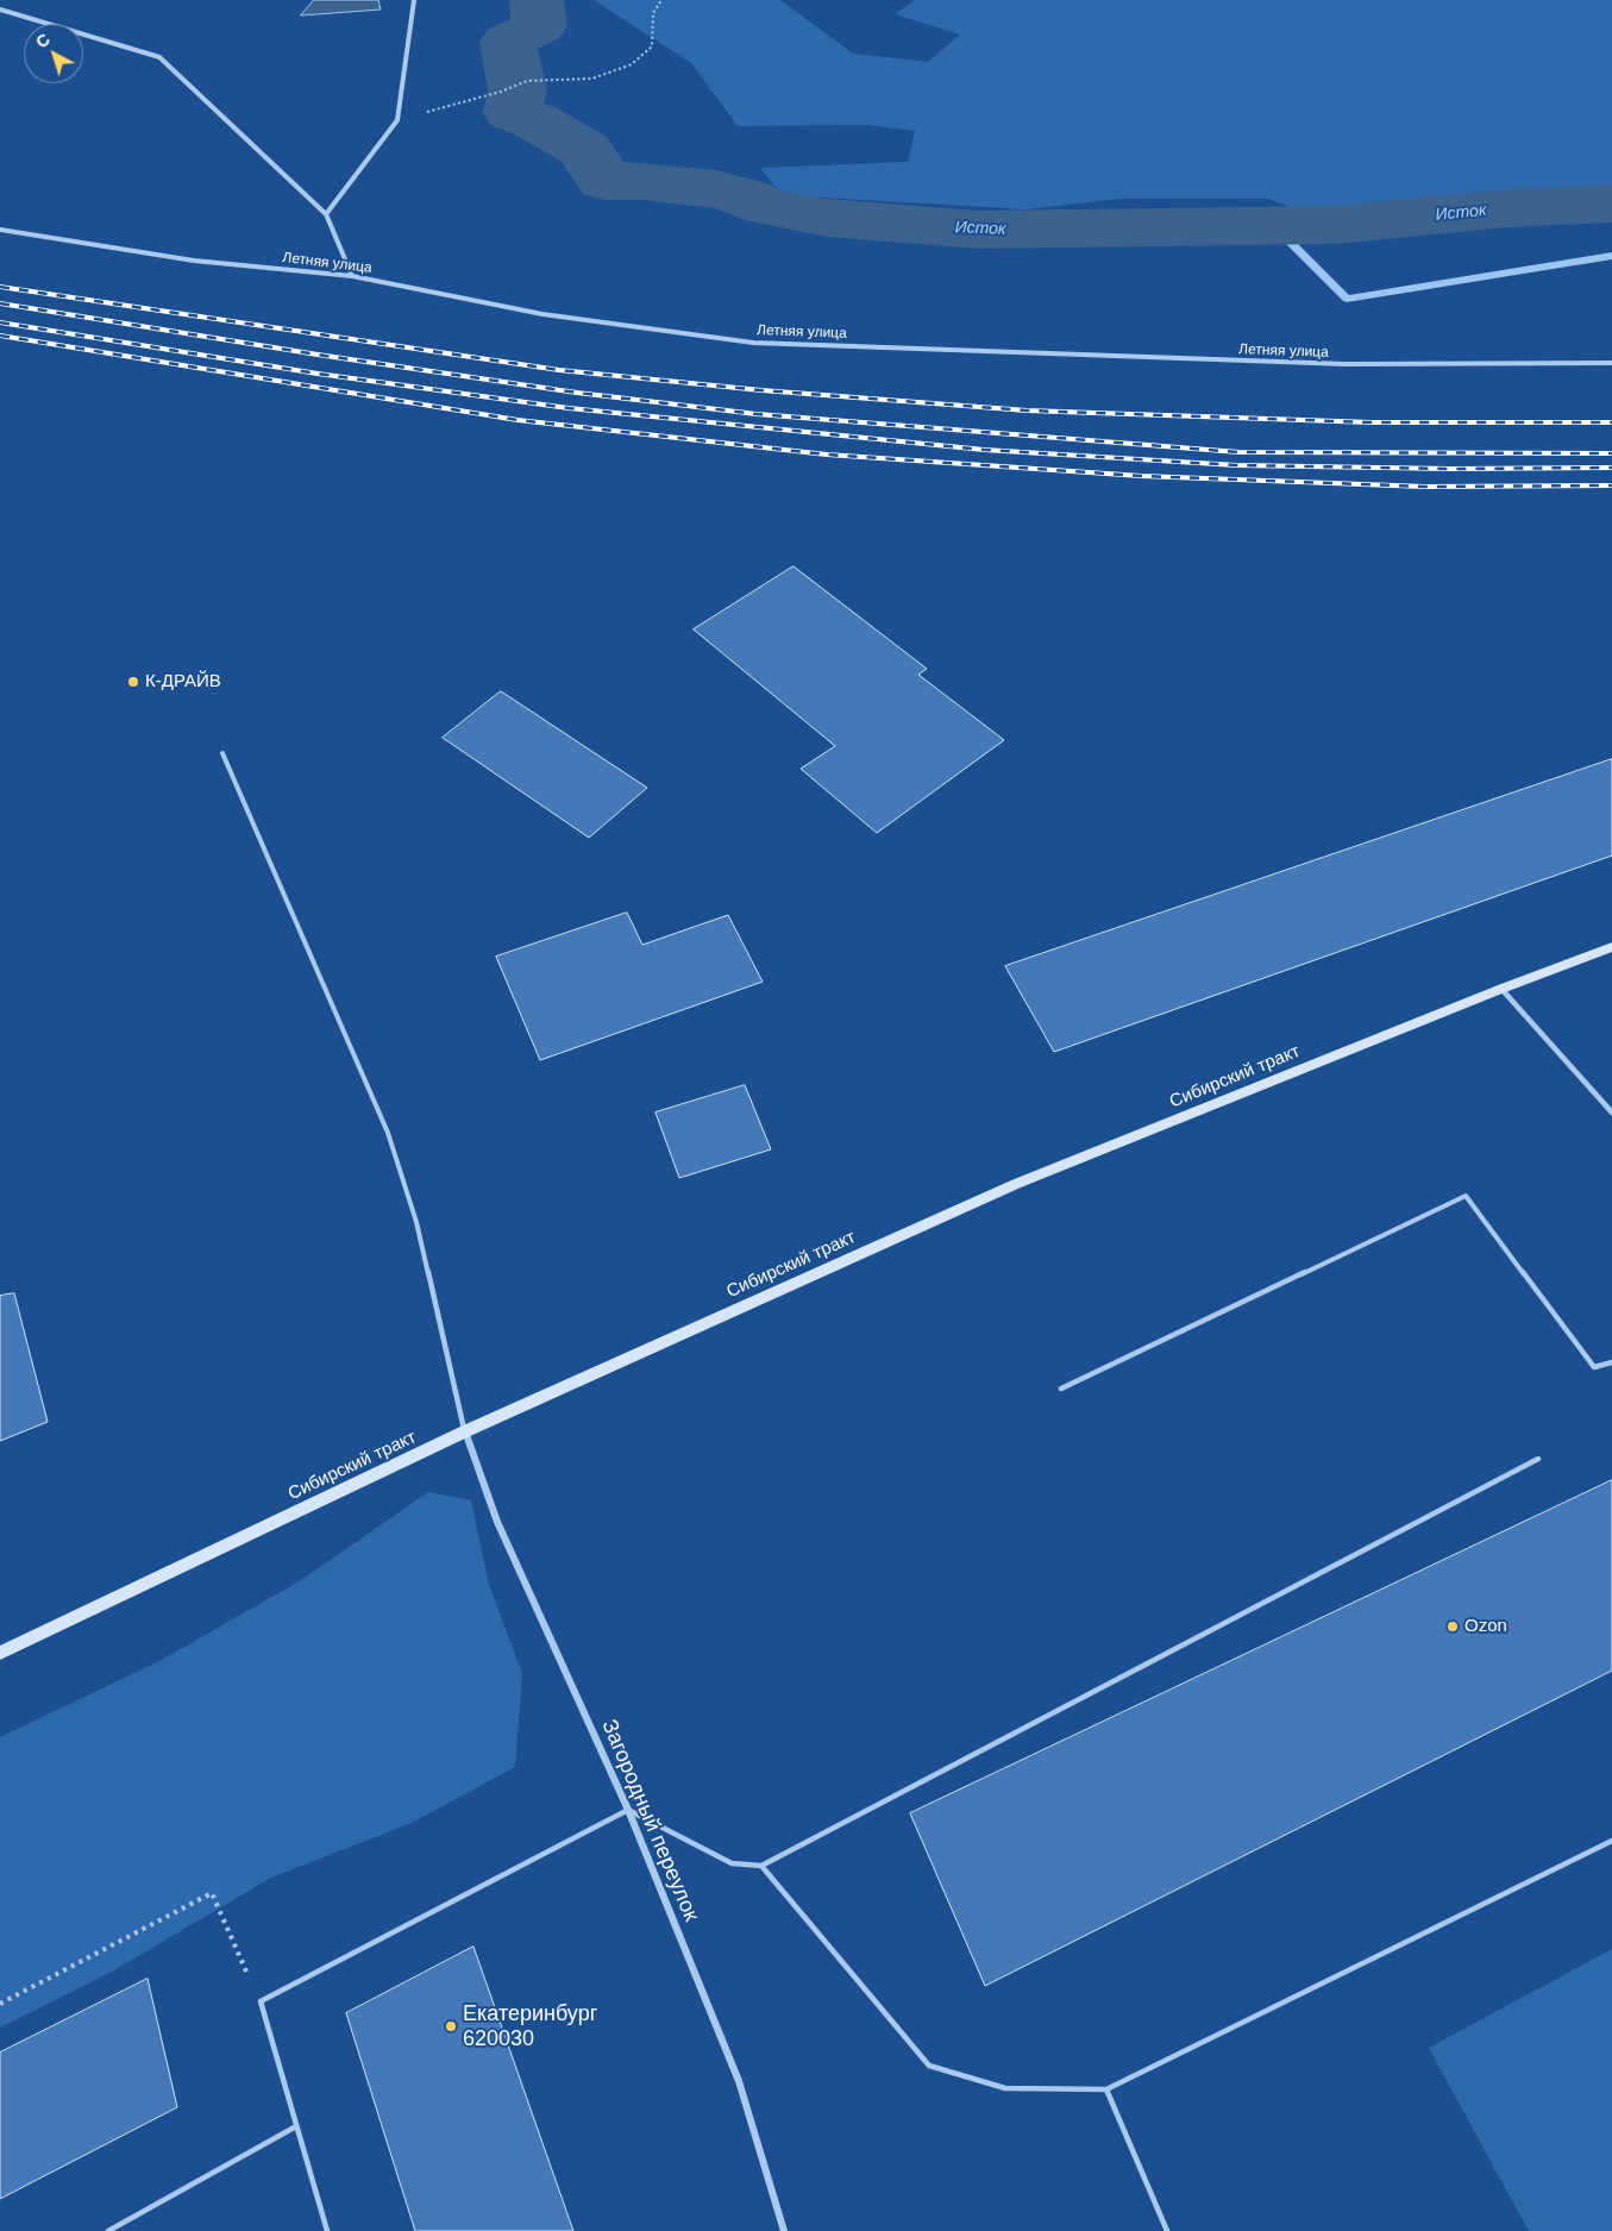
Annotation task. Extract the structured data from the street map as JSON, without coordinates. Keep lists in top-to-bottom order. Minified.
{"streets":{"main road":["Сибирский тракт"],"street":["Летняя улица","Загородный переулок"]},"crossings":[["Сибирский тракт","Загородный переулок"]],"water":["Исток"],"places":["К-ДРАЙВ","Ozon","Екатеринбург 620030"],"north":"top left"}
